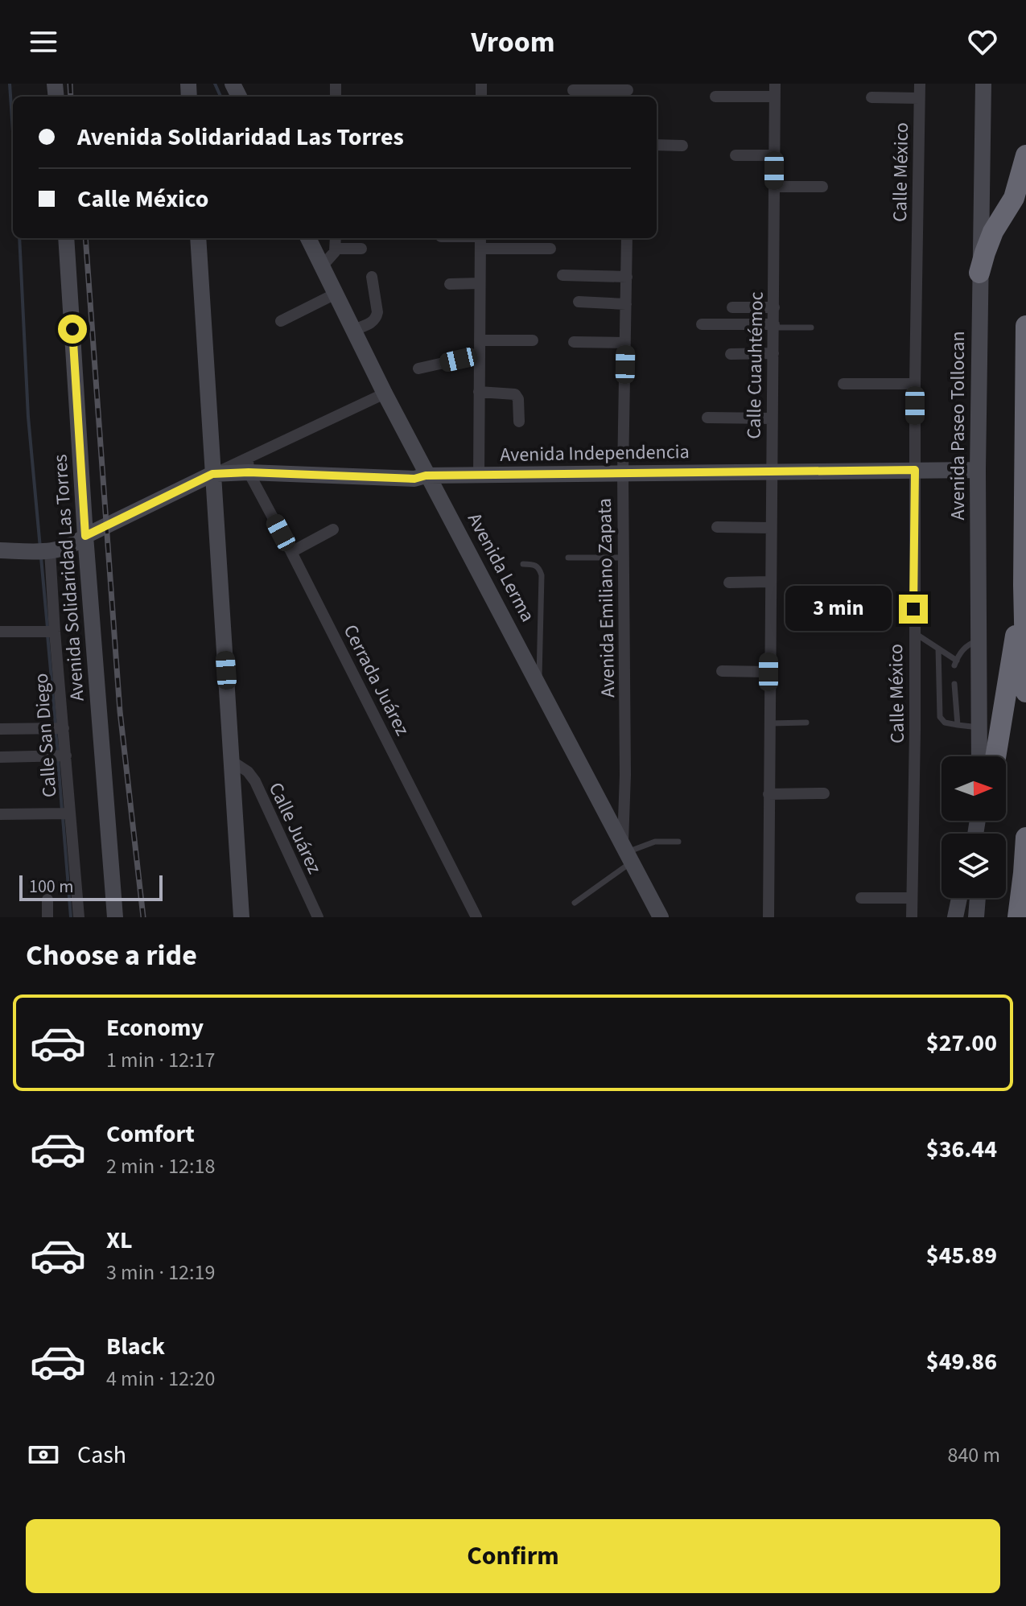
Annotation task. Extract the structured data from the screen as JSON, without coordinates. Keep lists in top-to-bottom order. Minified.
{"streets":{"main road":["Avenida Paseo Tollocan","Avenida Independencia","Avenida Lerma","Avenida Solidaridad Las Torres"],"street":["Calle México","Calle Cuauhtémoc","Avenida Emiliano Zapata","Cerrada Juárez","Calle San Diego","Calle Juárez"]},"crossings":[["Calle México","Avenida Independencia"],["Calle Cuauhtémoc","Avenida Independencia"],["Avenida Paseo Tollocan","Avenida Independencia"],["Avenida Independencia","Avenida Lerma"],["Avenida Independencia","Avenida Solidaridad Las Torres"],["Avenida Independencia","Avenida Emiliano Zapata"],["Avenida Independencia","Cerrada Juárez"],["Avenida Independencia","Calle San Diego"],["Avenida Lerma","Avenida Emiliano Zapata"]],"scale_bar":"100 m","north":"right","page":{"header":"Vroom","banner":["Avenida Solidaridad Las Torres","Calle México"],"bubble":"3 min","scale":"100 m","heading":"Choose a ride","list":[{"name":"Economy","note":"1 min · 12:17","value":"$27.00"},{"name":"Comfort","note":"2 min · 12:18","value":"$36.44"},{"name":"XL","note":"3 min · 12:19","value":"$45.89"},{"name":"Black","note":"4 min · 12:20","value":"$49.86"}],"pay":["Cash","840 m"],"buttons":"Confirm"}}
